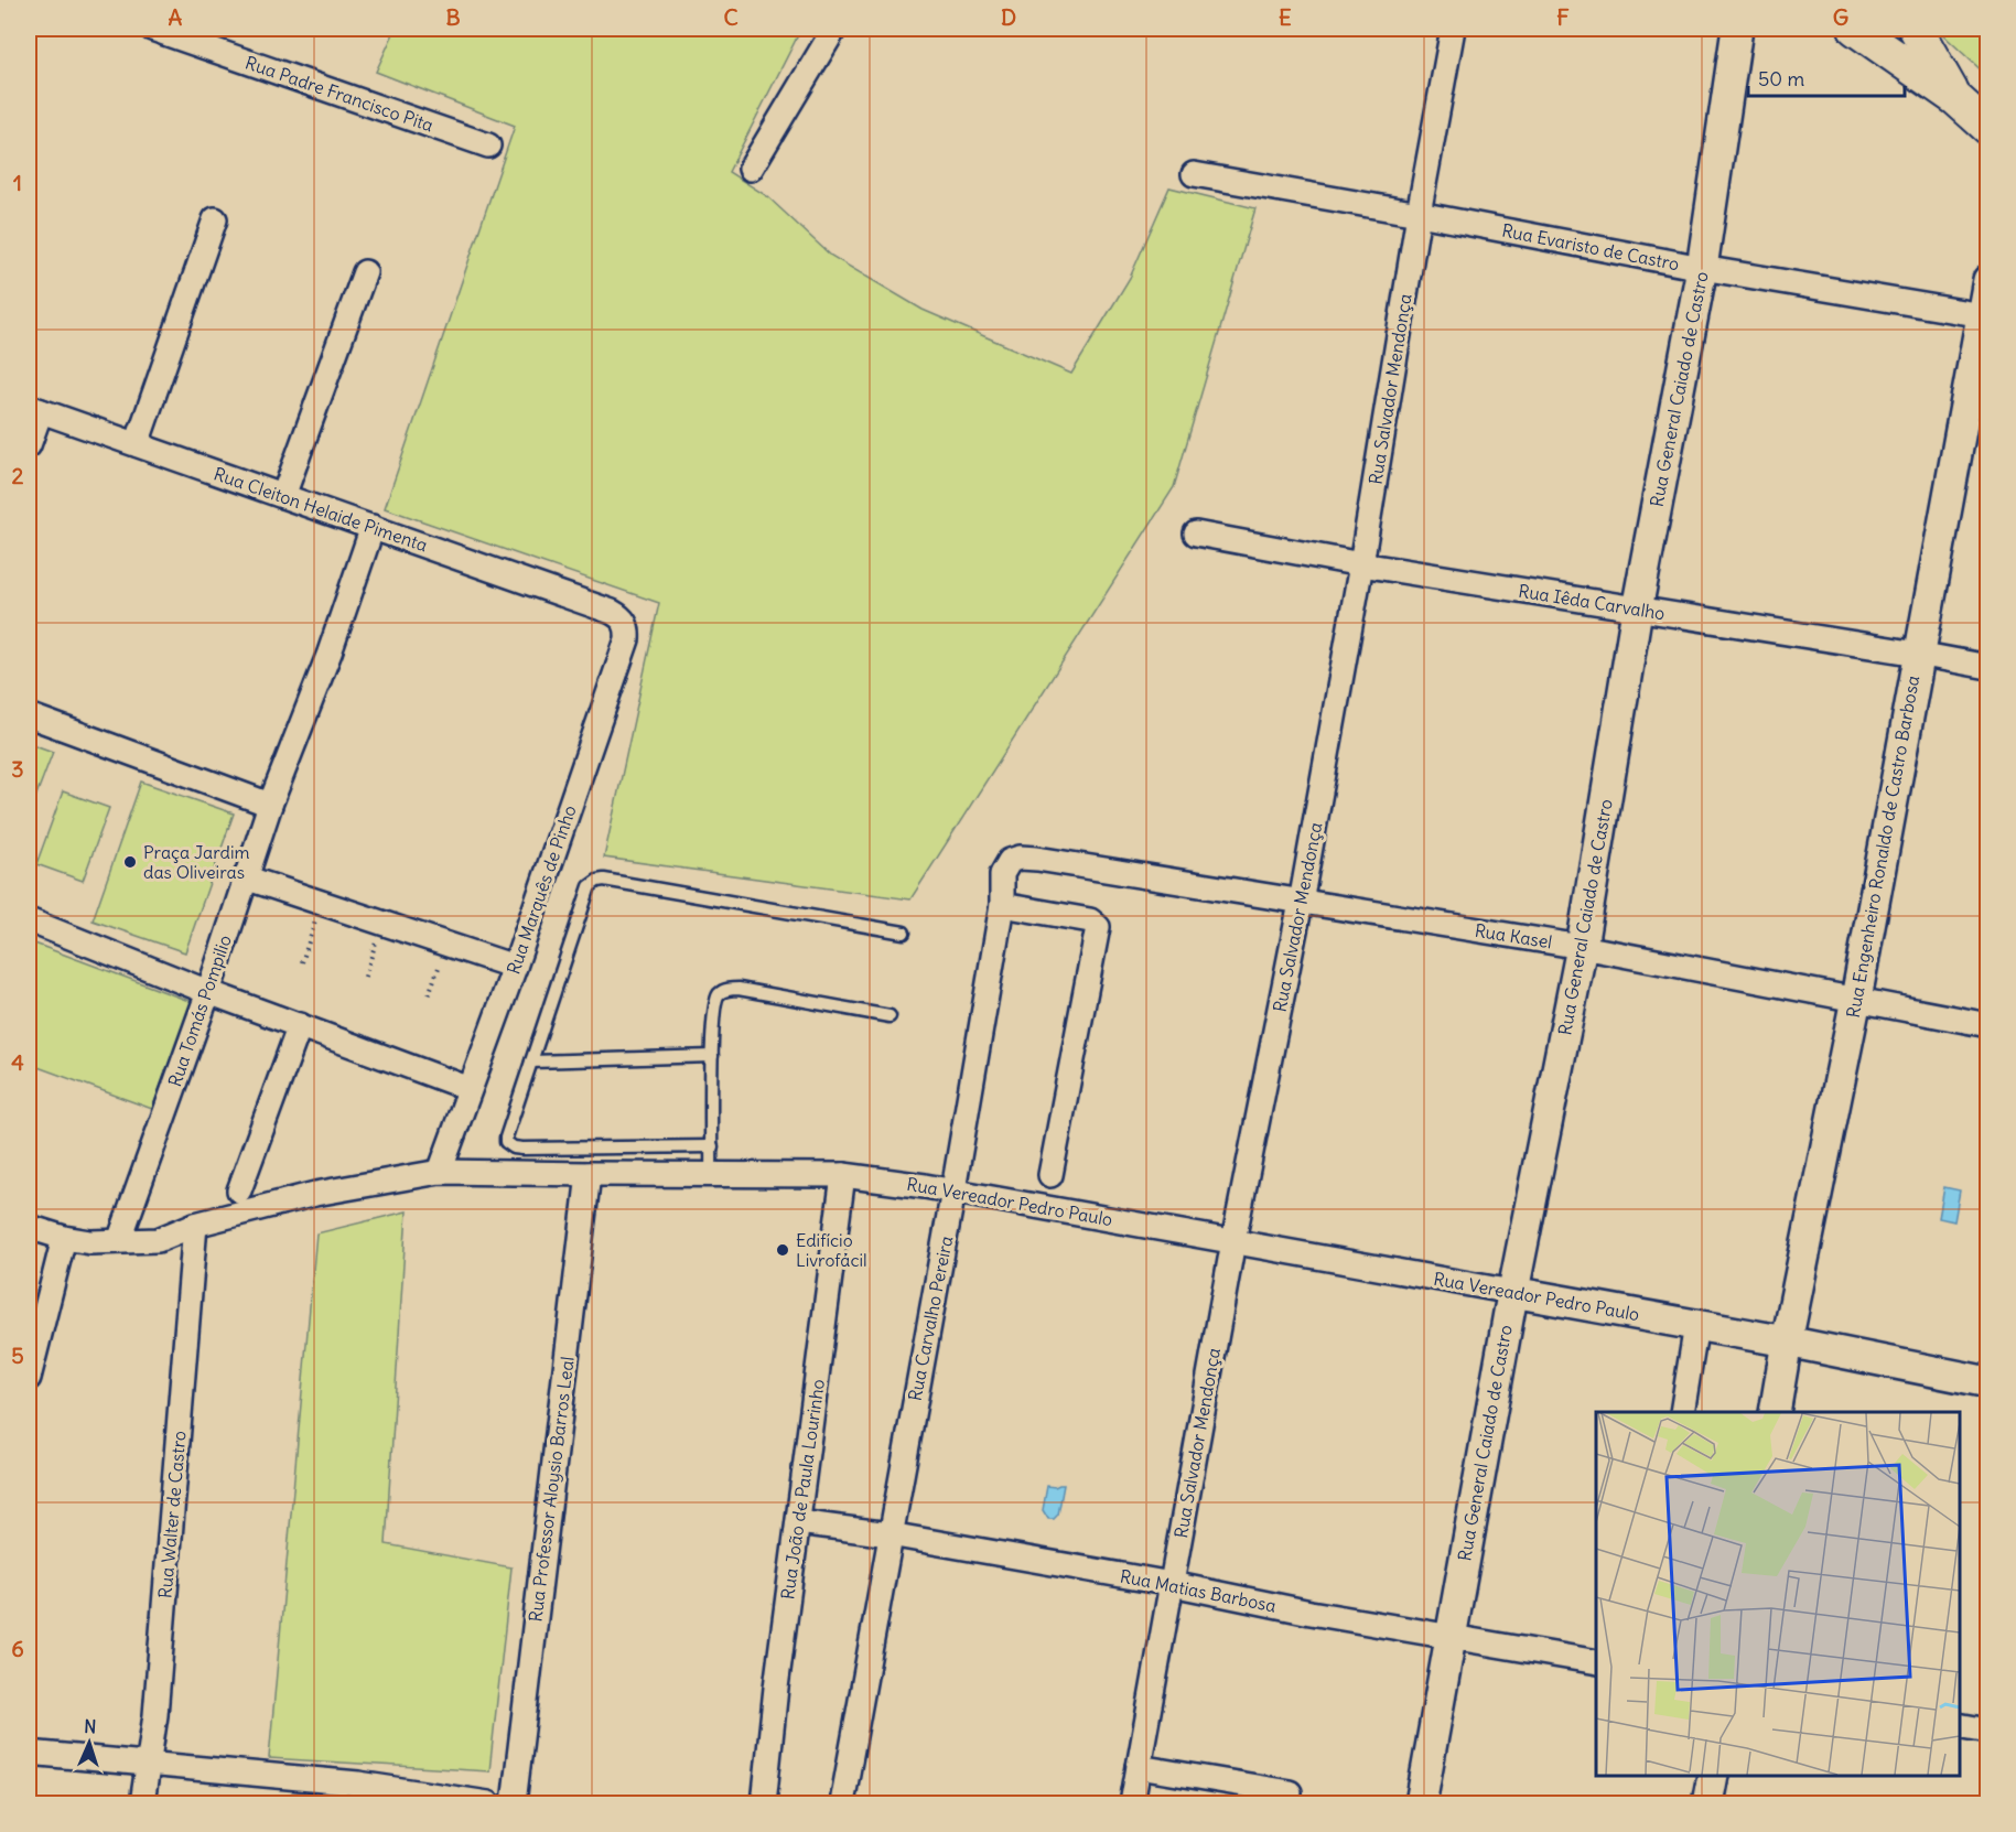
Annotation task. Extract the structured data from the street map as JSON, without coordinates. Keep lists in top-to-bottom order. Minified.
{"streets":{"street":["Rua Padre Francisco Pita","Rua Evaristo de Castro","Rua Salvador Mendonça","Rua General Caiado de Castro","Rua Cleiton Helaide Pimenta","Rua Iêda Carvalho","Rua Engenheiro Ronaldo de Castro Barbosa","Rua Marquês de Pinho","Rua Kasel","Rua Tomás Pompilio","Rua Vereador Pedro Paulo","Rua Carvalho Pereira","Rua Professor Aloysio Barros Leal","Rua João de Paula Lourinho","Rua Walter de Castro","Rua Matias Barbosa"]},"crossings":[["Rua Evaristo de Castro","Rua Salvador Mendonça"],["Rua Evaristo de Castro","Rua General Caiado de Castro"],["Rua Evaristo de Castro","Rua Engenheiro Ronaldo de Castro Barbosa"],["Rua Salvador Mendonça","Rua Iêda Carvalho"],["Rua Salvador Mendonça","Rua Kasel"],["Rua Salvador Mendonça","Rua Vereador Pedro Paulo"],["Rua Salvador Mendonça","Rua Matias Barbosa"],["Rua General Caiado de Castro","Rua Iêda Carvalho"],["Rua General Caiado de Castro","Rua Kasel"],["Rua General Caiado de Castro","Rua Vereador Pedro Paulo"],["Rua General Caiado de Castro","Rua Matias Barbosa"],["Rua Cleiton Helaide Pimenta","Rua Marquês de Pinho"],["Rua Cleiton Helaide Pimenta","Rua Tomás Pompilio"],["Rua Iêda Carvalho","Rua Engenheiro Ronaldo de Castro Barbosa"],["Rua Engenheiro Ronaldo de Castro Barbosa","Rua Kasel"],["Rua Engenheiro Ronaldo de Castro Barbosa","Rua Vereador Pedro Paulo"],["Rua Marquês de Pinho","Rua Vereador Pedro Paulo"],["Rua Kasel","Rua Carvalho Pereira"],["Rua Tomás Pompilio","Rua Vereador Pedro Paulo"],["Rua Vereador Pedro Paulo","Rua Carvalho Pereira"],["Rua Vereador Pedro Paulo","Rua Professor Aloysio Barros Leal"],["Rua Vereador Pedro Paulo","Rua João de Paula Lourinho"],["Rua Vereador Pedro Paulo","Rua Walter de Castro"],["Rua Carvalho Pereira","Rua Matias Barbosa"],["Rua João de Paula Lourinho","Rua Matias Barbosa"]],"places":["Praça Jardim das Oliveiras","Edifício Livrofácil"],"scale_bar":"50 m","north":"top","grid":{"columns":["A","B","C","D","E","F","G"],"rows":["1","2","3","4","5","6"]}}
